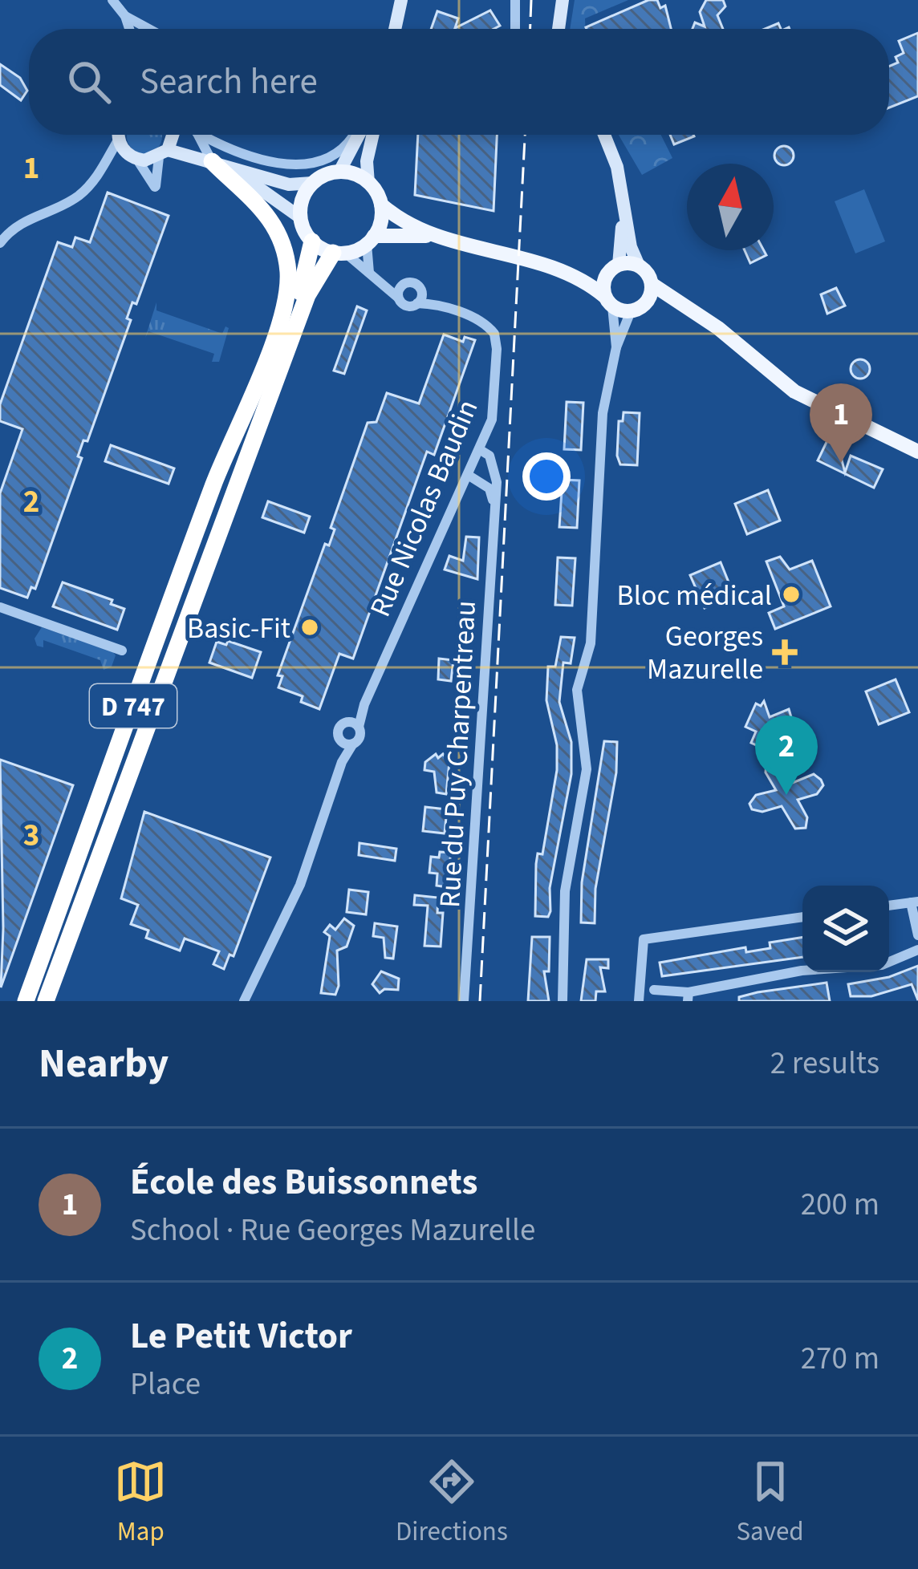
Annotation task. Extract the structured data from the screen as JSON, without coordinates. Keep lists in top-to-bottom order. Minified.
{"streets":{"highway":["D 747"],"street":["Rue Nicolas Baudin","Rue du Puy Charpentreau"]},"crossings":[["Rue Nicolas Baudin","Rue du Puy Charpentreau"]],"places":{"other":["Bloc médical","Basic-Fit"],"health":["Georges Mazurelle"]},"north":"top","page":{"search":"Search here","pins":["1","2"],"heading":["Nearby","2 results"],"list":[{"mark":"1","name":"École des Buissonnets","note":"School · Rue Georges Mazurelle","value":"200 m"},{"mark":"2","name":"Le Petit Victor","note":"Place","value":"270 m"}],"nav":["Map","Directions","Saved"]},"grid":{"rows":["1","2","3"]}}
